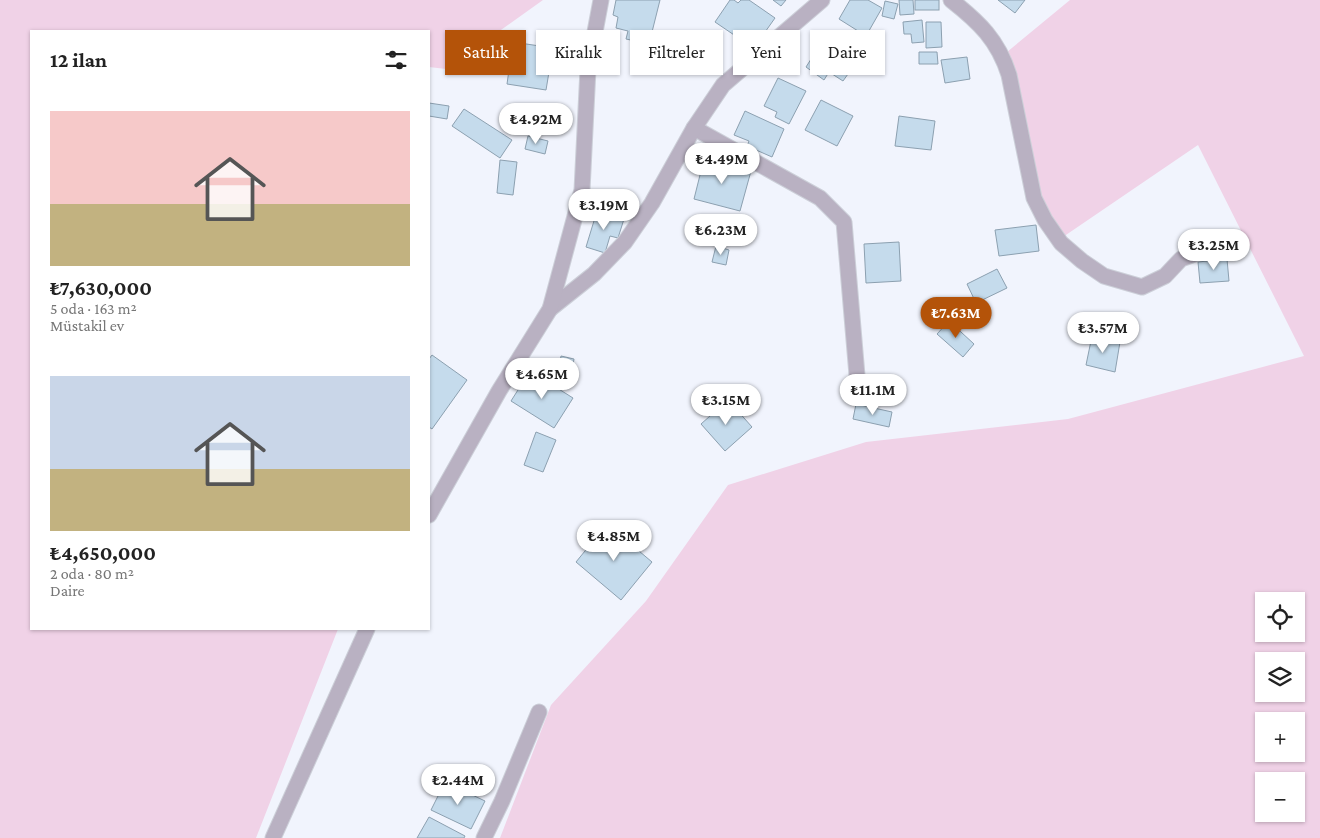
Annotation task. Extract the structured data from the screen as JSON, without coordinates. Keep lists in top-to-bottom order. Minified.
{"page":{"chip":["Satılık","Kiralık","Filtreler","Yeni","Daire"],"heading":"12 ilan","list":[{"name":"₺7,630,000","note":"5 oda · 163 m² · Müstakil ev"},{"name":"₺4,650,000","note":"2 oda · 80 m² · Daire"}],"price":["₺4.92M","₺4.49M","₺3.19M","₺6.23M","₺3.25M","₺7.63M","₺3.57M","₺4.65M","₺11.1M","₺3.15M","₺4.85M","₺2.44M"],"map_buttons":["+","−"]}}
